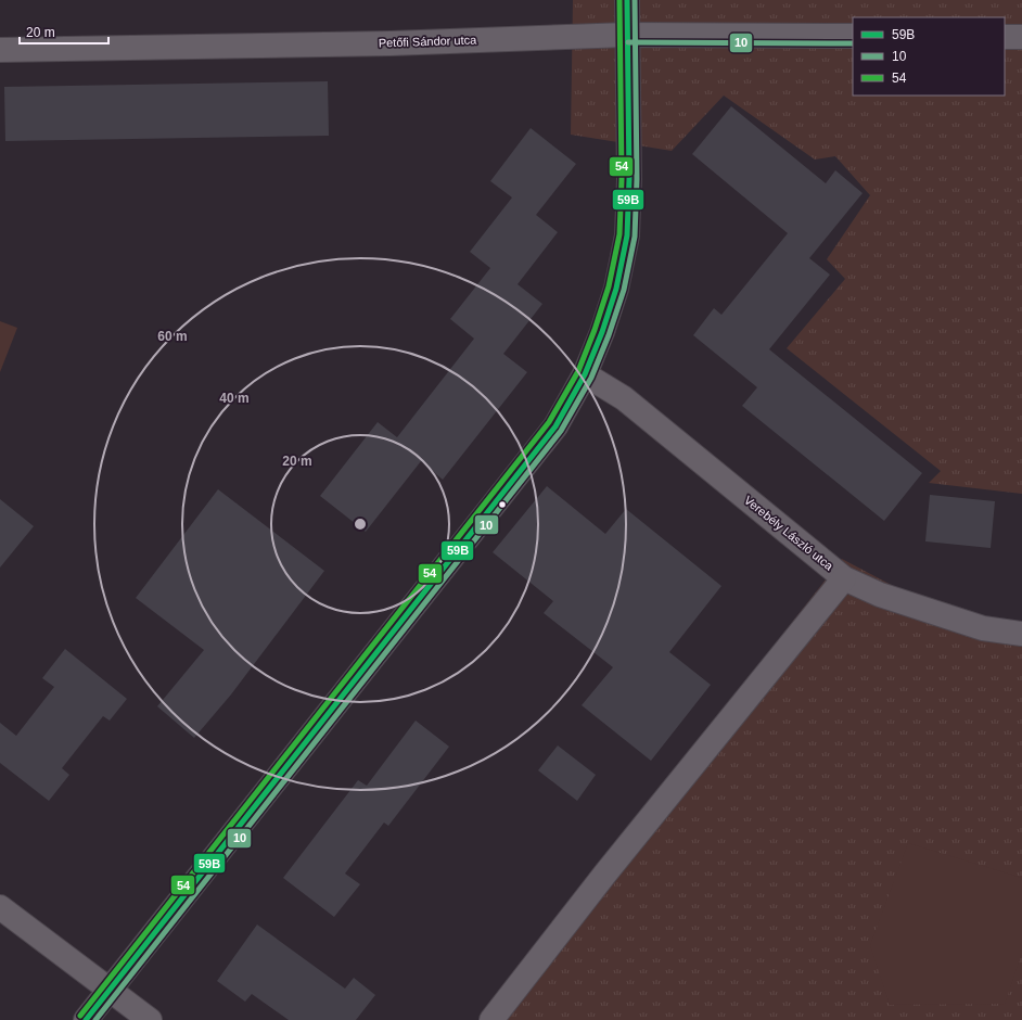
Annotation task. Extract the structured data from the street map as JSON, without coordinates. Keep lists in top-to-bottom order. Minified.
{"streets":{"street":["Petőfi Sándor utca","Verebély László utca"]},"lines":["transit line 59B","transit line 10","transit line 54"],"legend":["59B","10","54"],"scale_bar":"20 m","rings":["60 m","40 m","20 m"]}
